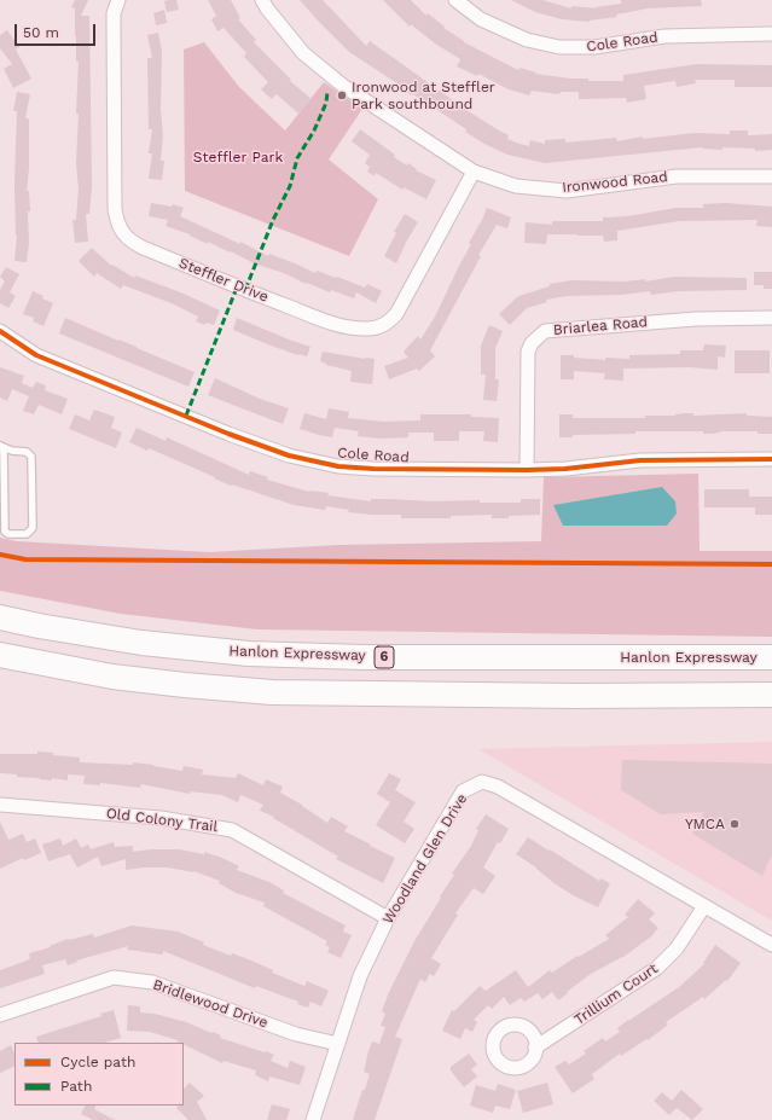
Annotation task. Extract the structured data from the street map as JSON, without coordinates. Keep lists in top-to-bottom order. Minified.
{"streets":{"highway":["Hanlon Expressway","6"],"street":["Cole Road","Ironwood Road","Steffler Drive","Briarlea Road","Old Colony Trail","Woodland Glen Drive","Trillium Court","Bridlewood Drive"]},"crossings":[["Cole Road","Briarlea Road"],["Ironwood Road","Steffler Drive"],["Old Colony Trail","Woodland Glen Drive"],["Woodland Glen Drive","Trillium Court"],["Woodland Glen Drive","Bridlewood Drive"]],"parks":["Steffler Park"],"places":["Ironwood at Steffler Park southbound","YMCA"],"legend":["Cycle path","Path"],"scale_bar":"50 m"}
